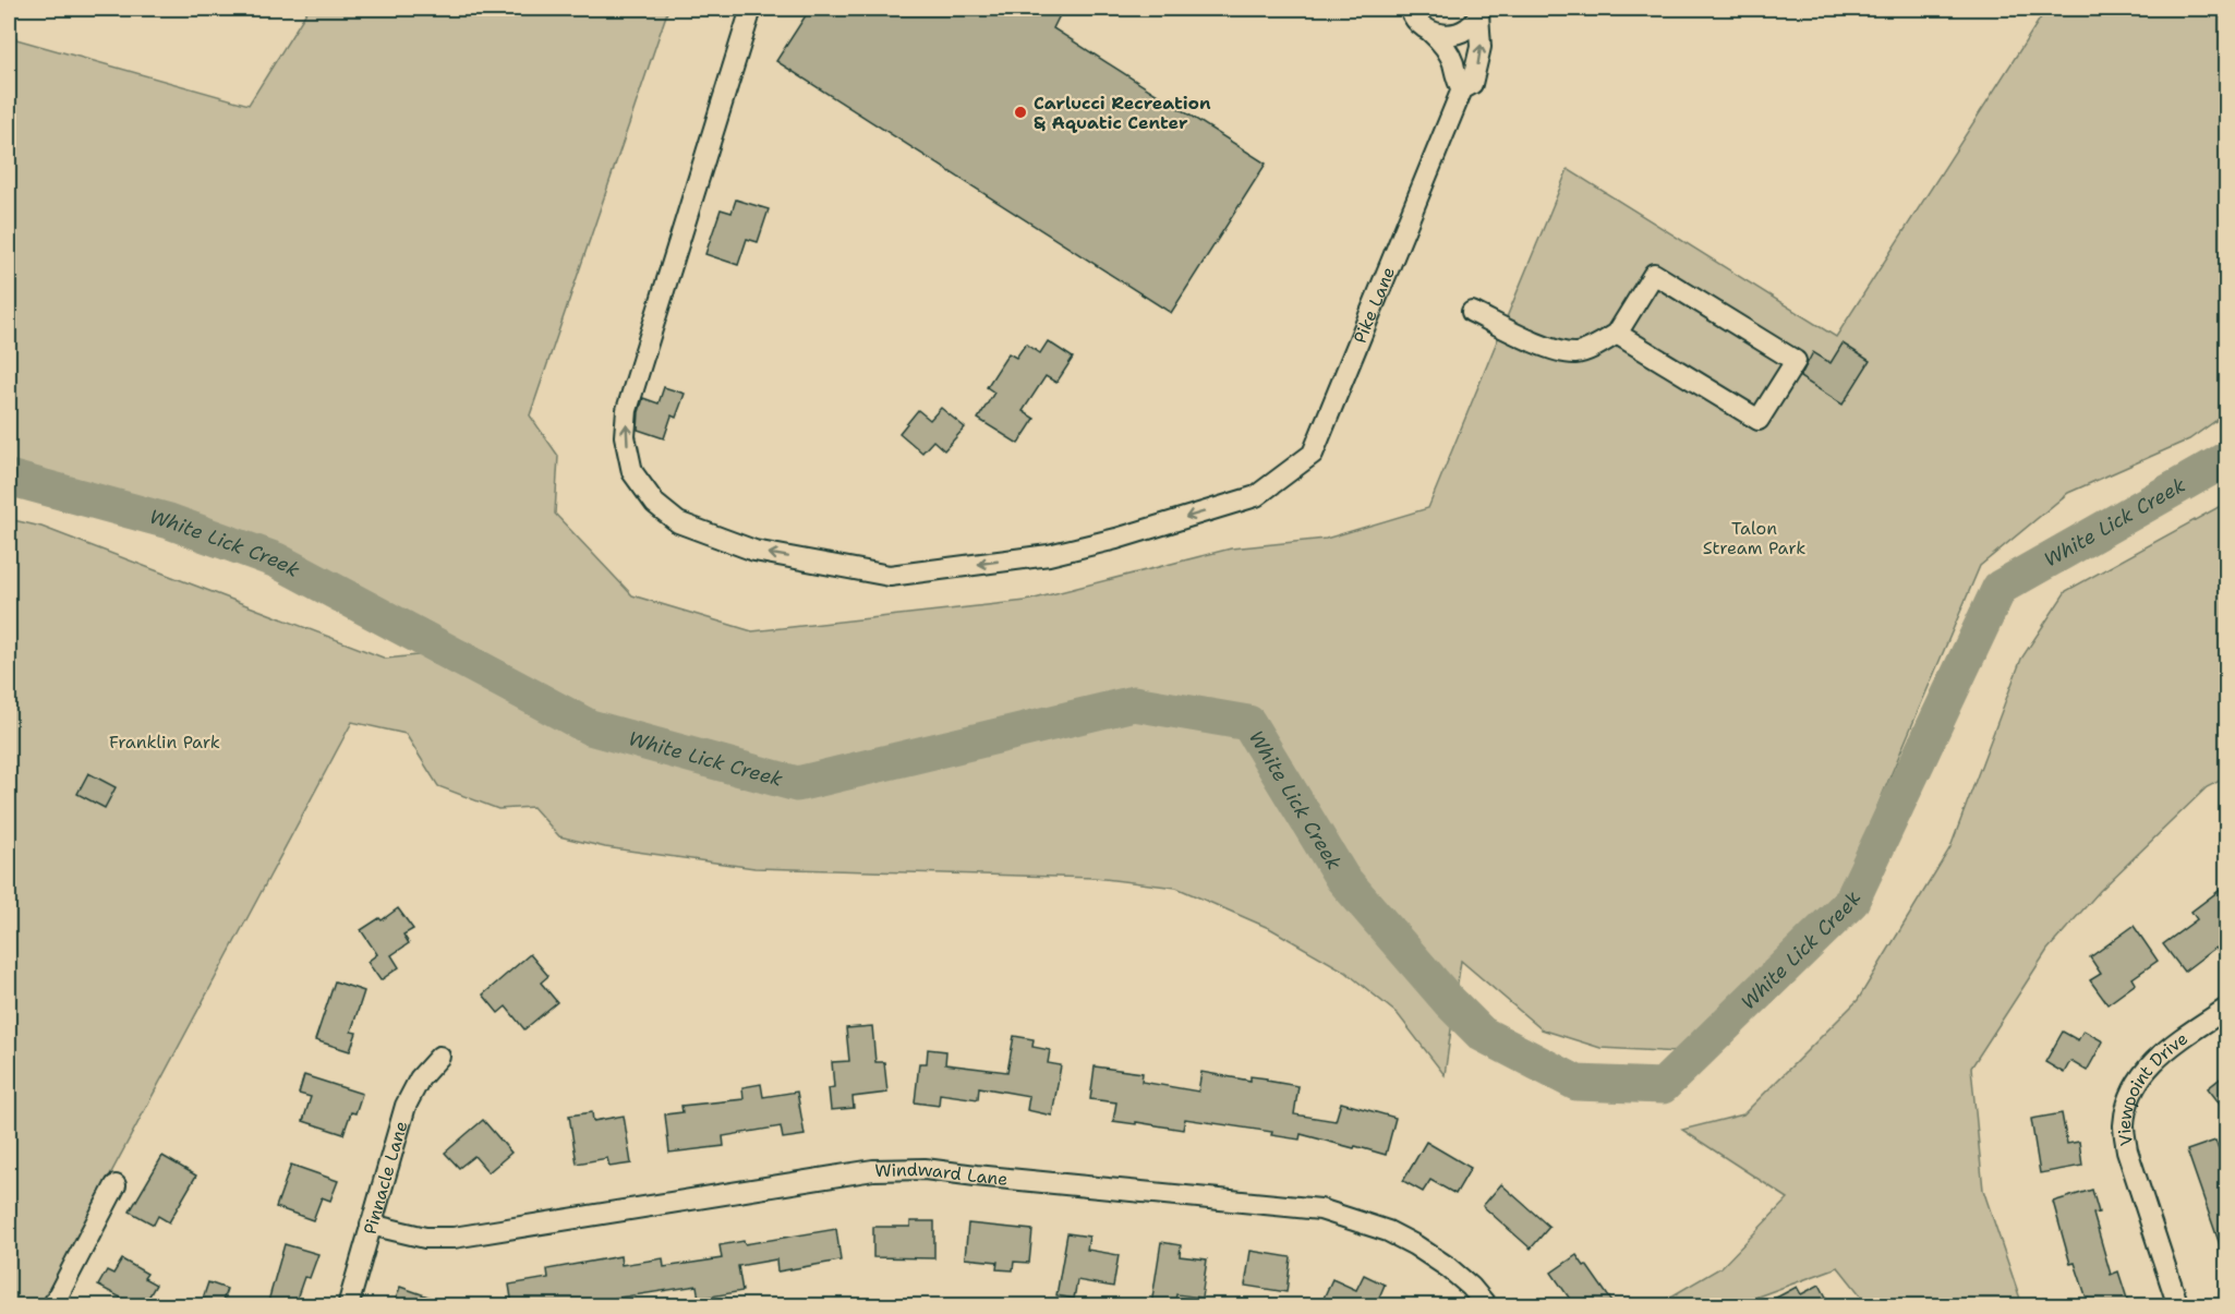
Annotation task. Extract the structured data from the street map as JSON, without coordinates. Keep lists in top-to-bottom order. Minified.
{"streets":{"street":["Pike Lane","Viewpoint Drive","Windward Lane","Pinnacle Lane"]},"crossings":[["Windward Lane","Pinnacle Lane"]],"water":["White Lick Creek"],"parks":["Talon Stream Park","Franklin Park"],"places":["Carlucci Recreation & Aquatic Center"]}
